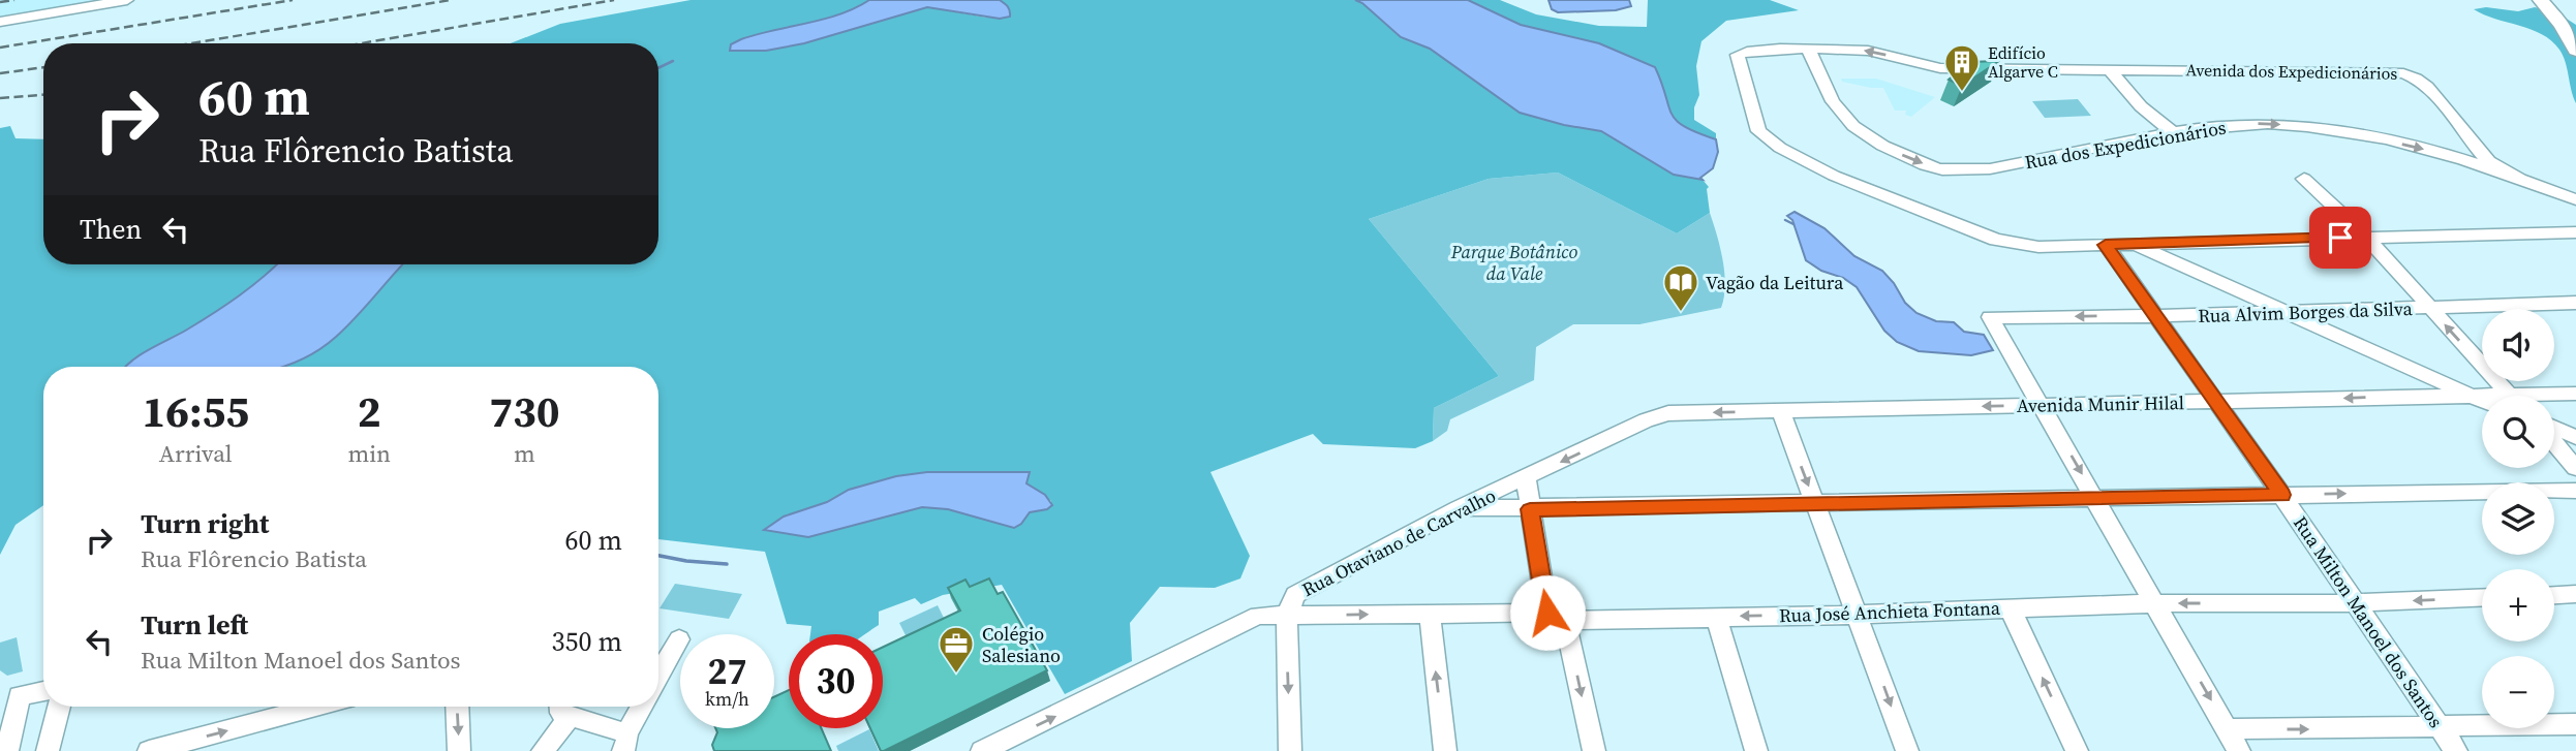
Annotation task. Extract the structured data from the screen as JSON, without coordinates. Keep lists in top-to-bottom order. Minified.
{"streets":{"street":["Avenida dos Expedicionários","Rua dos Expedicionários","Rua Alvim Borges da Silva","Avenida Munir Hilal","Rua Otaviano de Carvalho","Rua José Anchieta Fontana","Rua Milton Manoel dos Santos"]},"crossings":[["Avenida dos Expedicionários","Rua dos Expedicionários"],["Avenida dos Expedicionários","Rua Milton Manoel dos Santos"],["Rua Alvim Borges da Silva","Avenida Munir Hilal"],["Rua Alvim Borges da Silva","Rua Milton Manoel dos Santos"],["Avenida Munir Hilal","Rua Otaviano de Carvalho"],["Avenida Munir Hilal","Rua Milton Manoel dos Santos"],["Rua Otaviano de Carvalho","Rua José Anchieta Fontana"],["Rua José Anchieta Fontana","Rua Milton Manoel dos Santos"]],"parks":["Parque Botânico da Vale"],"places":{"building":["Edifício Algarve C"],"library":["Vagão da Leitura"],"office":["Colégio Salesiano"]},"page":{"turn":["60 m","Rua Flôrencio Batista"],"then":"Then","map_buttons":["+","−"],"eta":["16:55","Arrival","2","min","730","m"],"list":[{"name":"Turn right","note":"Rua Flôrencio Batista","value":"60 m"},{"name":"Turn left","note":"Rua Milton Manoel dos Santos","value":"350 m"}],"speed":"27 km/h","limit":"30"}}
